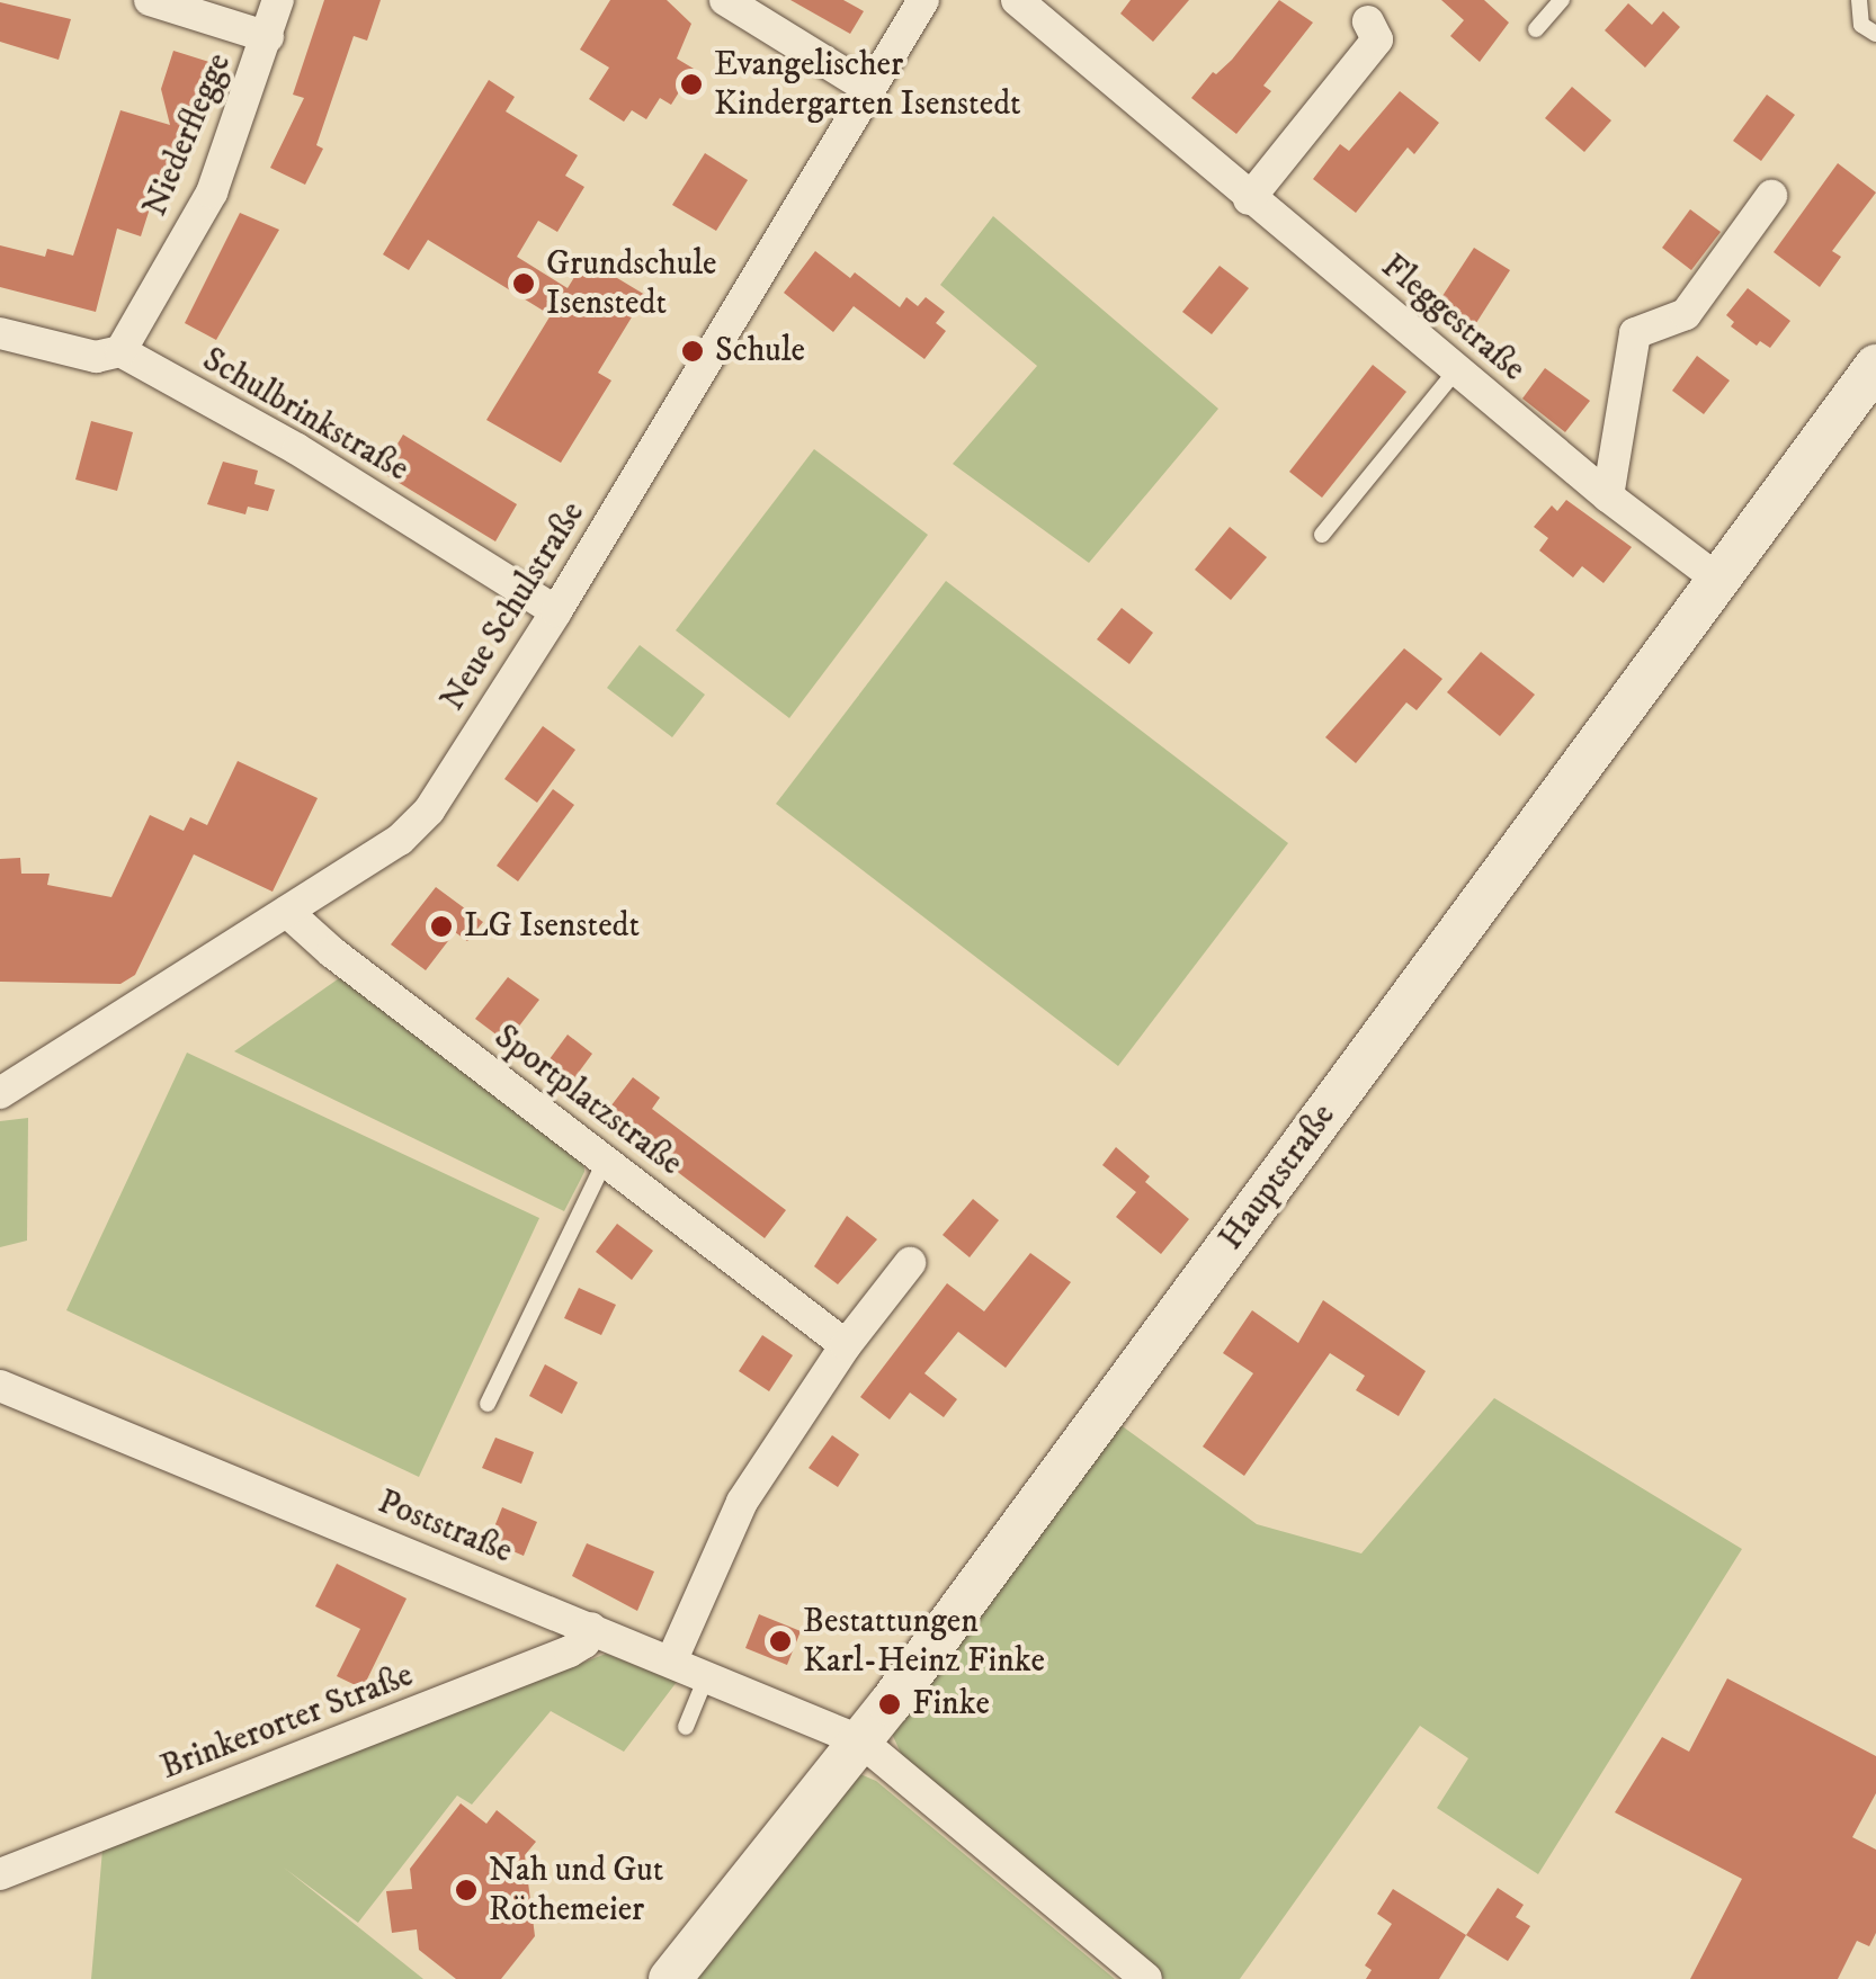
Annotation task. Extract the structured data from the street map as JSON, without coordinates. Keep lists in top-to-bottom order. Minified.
{"streets":{"main road":["Hauptstraße"],"street":["Niederflegge","Fleggestraße","Schulbrinkstraße","Neue Schulstraße","Sportplatzstraße","Poststraße","Brinkerorter Straße"]},"crossings":[["Niederflegge","Schulbrinkstraße"],["Fleggestraße","Hauptstraße"],["Schulbrinkstraße","Neue Schulstraße"],["Neue Schulstraße","Sportplatzstraße"],["Hauptstraße","Poststraße"],["Poststraße","Brinkerorter Straße"]],"places":["Evangelischer Kindergarten Isenstedt","Grundschule Isenstedt","Schule","LG Isenstedt","Bestattungen Karl-Heinz Finke","Finke","Nah und Gut Röthemeier"]}
